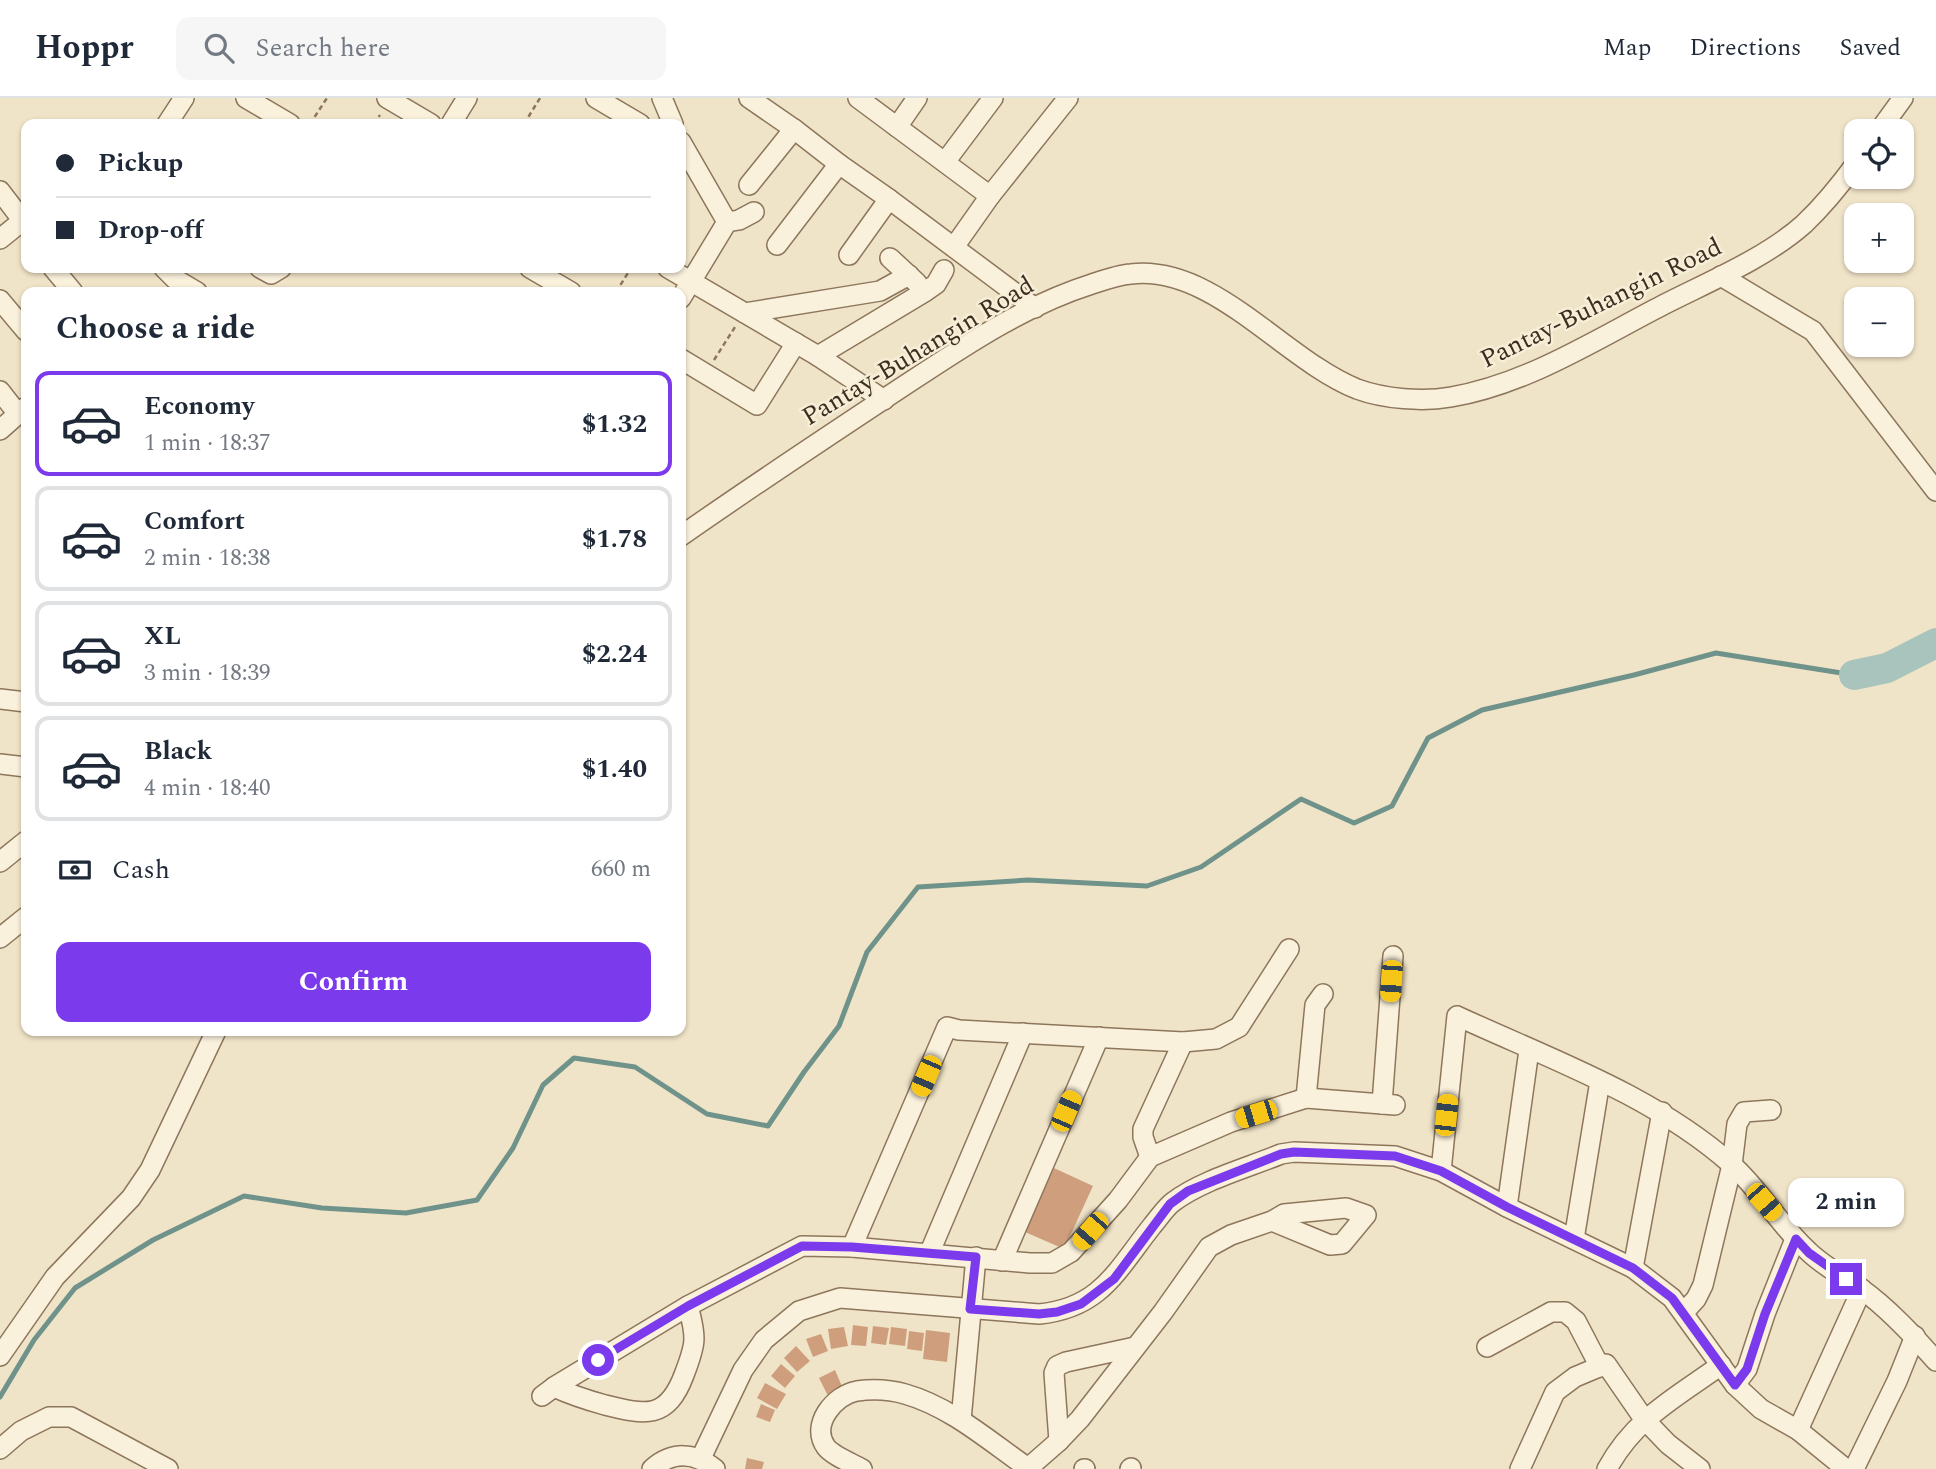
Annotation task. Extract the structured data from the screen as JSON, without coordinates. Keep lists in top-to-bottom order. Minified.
{"streets":{"street":["Pantay-Buhangin Road"]},"page":{"header":"Hoppr","search":"Search here","nav":["Map","Directions","Saved"],"map_buttons":["+","−"],"banner":["Pickup","Drop-off"],"heading":"Choose a ride","list":[{"name":"Economy","note":"1 min · 18:37","value":"$1.32"},{"name":"Comfort","note":"2 min · 18:38","value":"$1.78"},{"name":"XL","note":"3 min · 18:39","value":"$2.24"},{"name":"Black","note":"4 min · 18:40","value":"$1.40"}],"pay":["Cash","660 m"],"buttons":"Confirm","bubble":"2 min"}}
